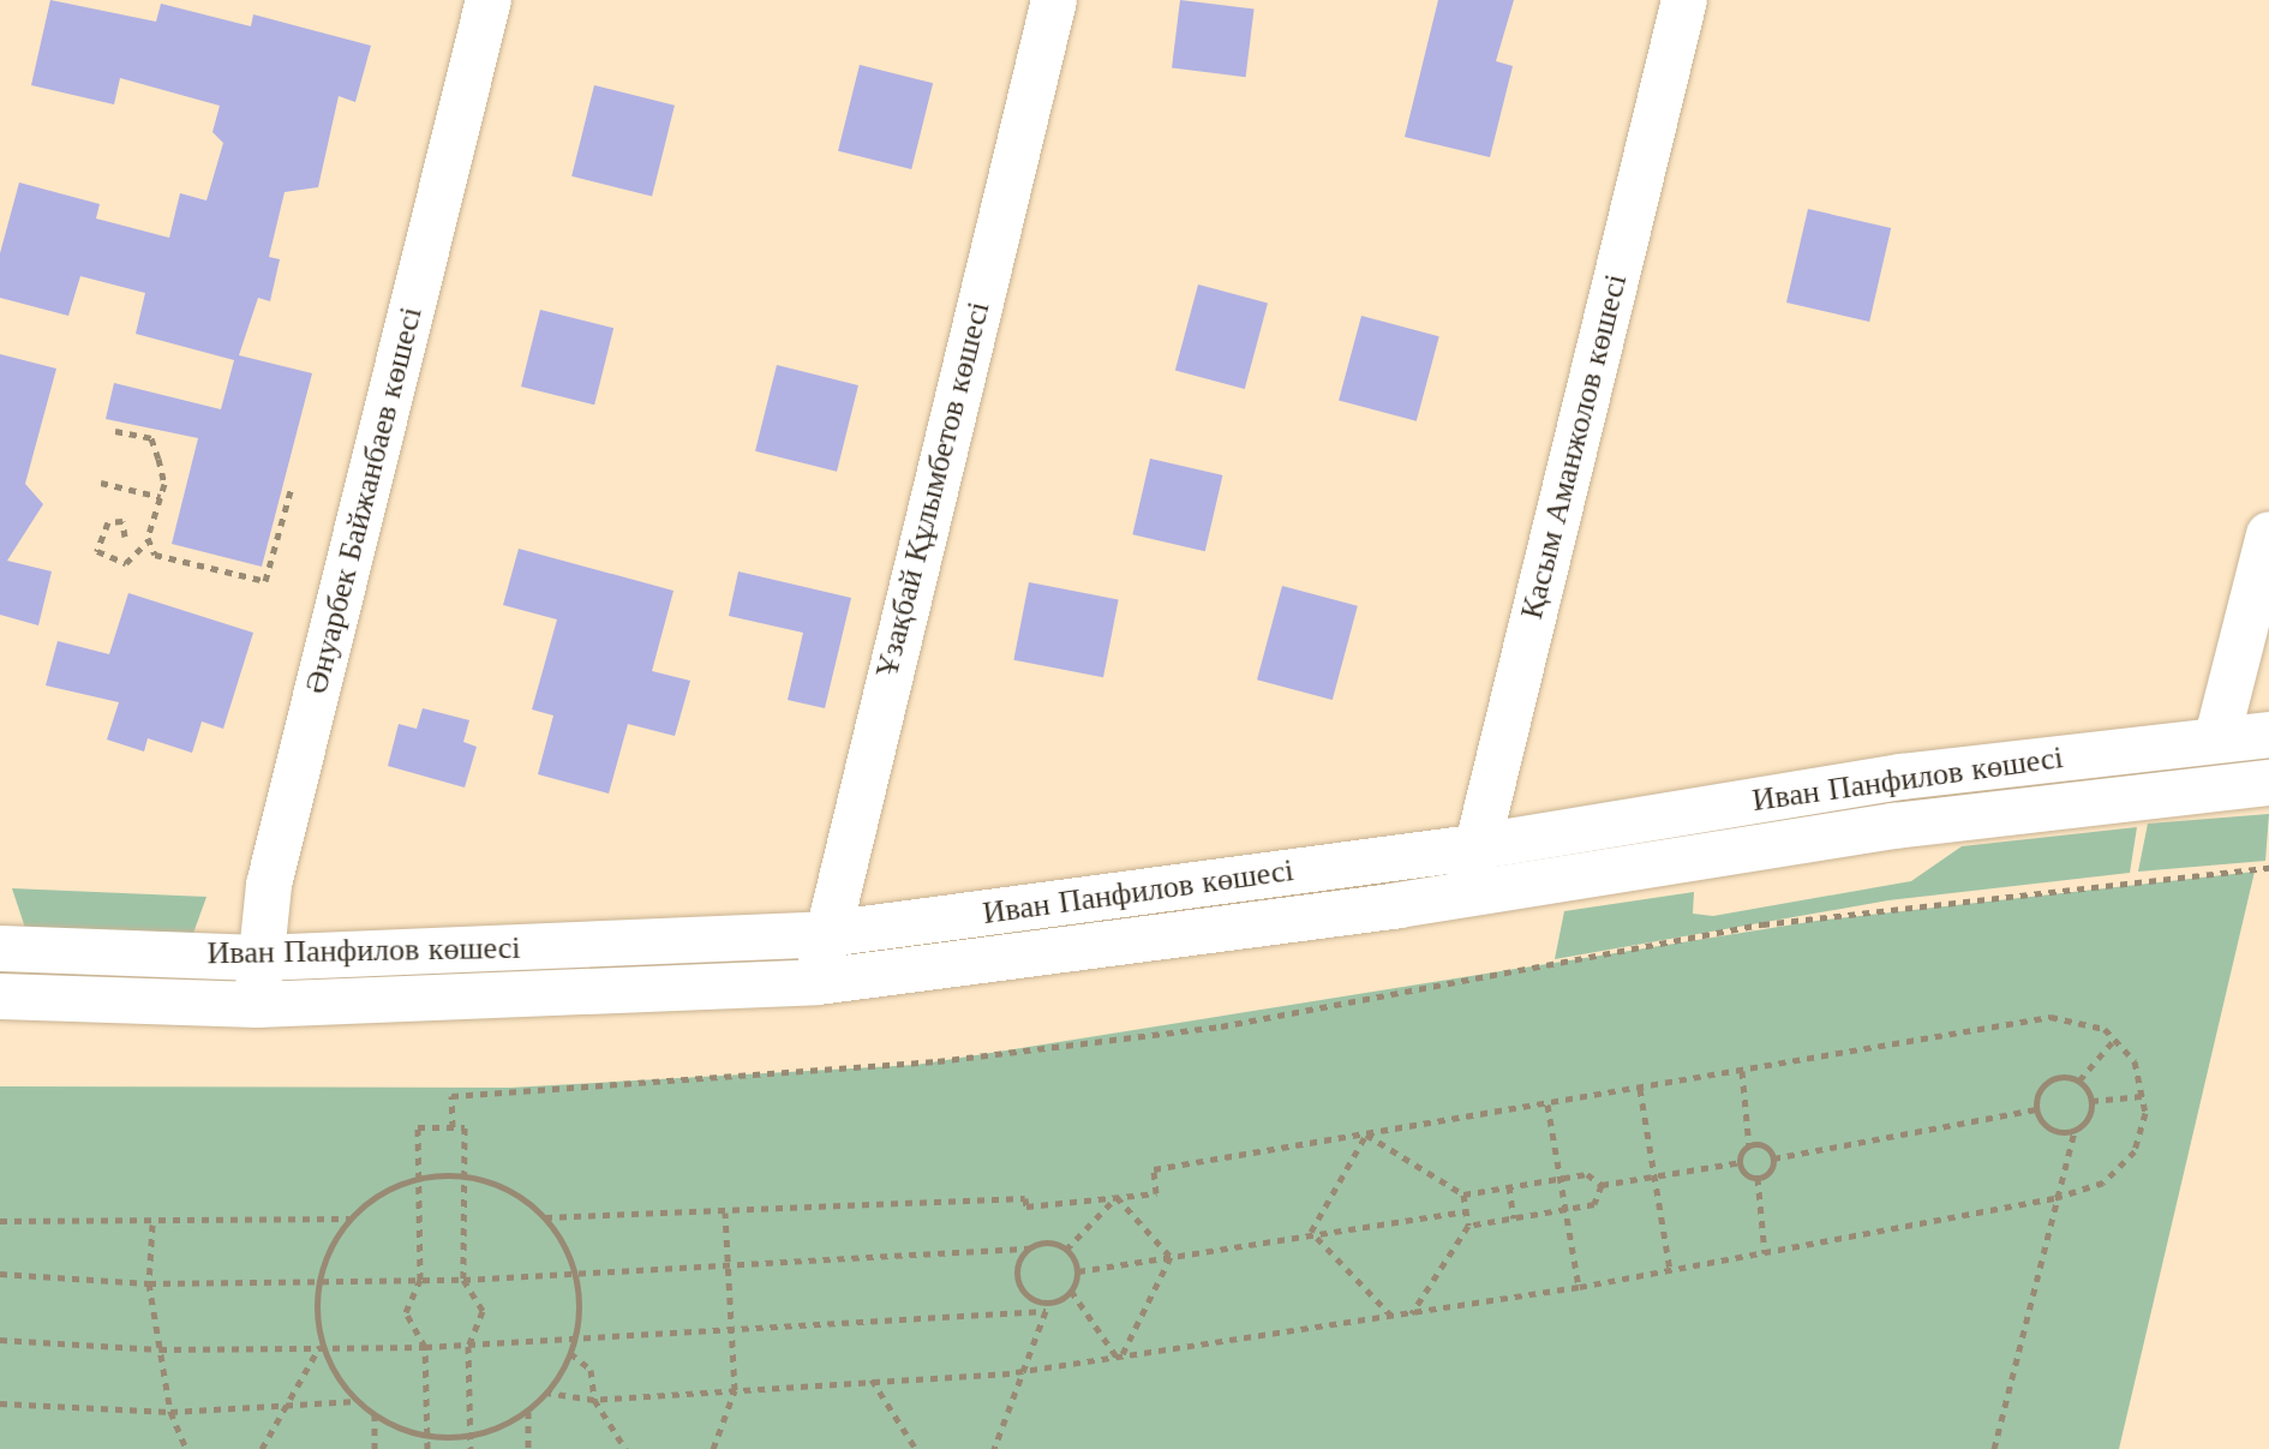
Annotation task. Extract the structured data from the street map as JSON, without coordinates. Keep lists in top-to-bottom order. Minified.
{"streets":{"street":["Қасым Аманжолов көшесі","Ұзақбай Құлымбетов көшесі","Әнуарбек Байжанбаев көшесі","Иван Панфилов көшесі"]},"crossings":[["Қасым Аманжолов көшесі","Иван Панфилов көшесі"],["Ұзақбай Құлымбетов көшесі","Иван Панфилов көшесі"],["Әнуарбек Байжанбаев көшесі","Иван Панфилов көшесі"]]}
